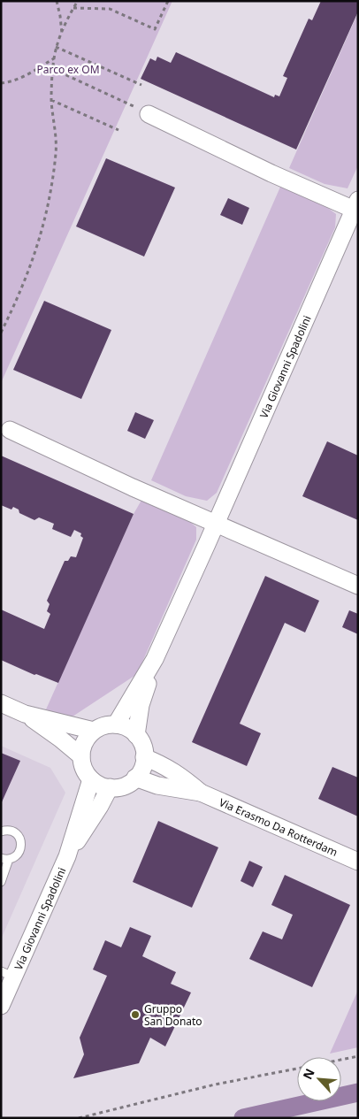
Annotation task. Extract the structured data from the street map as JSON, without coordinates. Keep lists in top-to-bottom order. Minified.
{"streets":{"street":["Via Giovanni Spadolini","Via Erasmo Da Rotterdam"]},"crossings":[["Via Giovanni Spadolini","Via Erasmo Da Rotterdam"]],"parks":["Parco ex OM"],"places":["Gruppo San Donato"],"north":"top left"}
